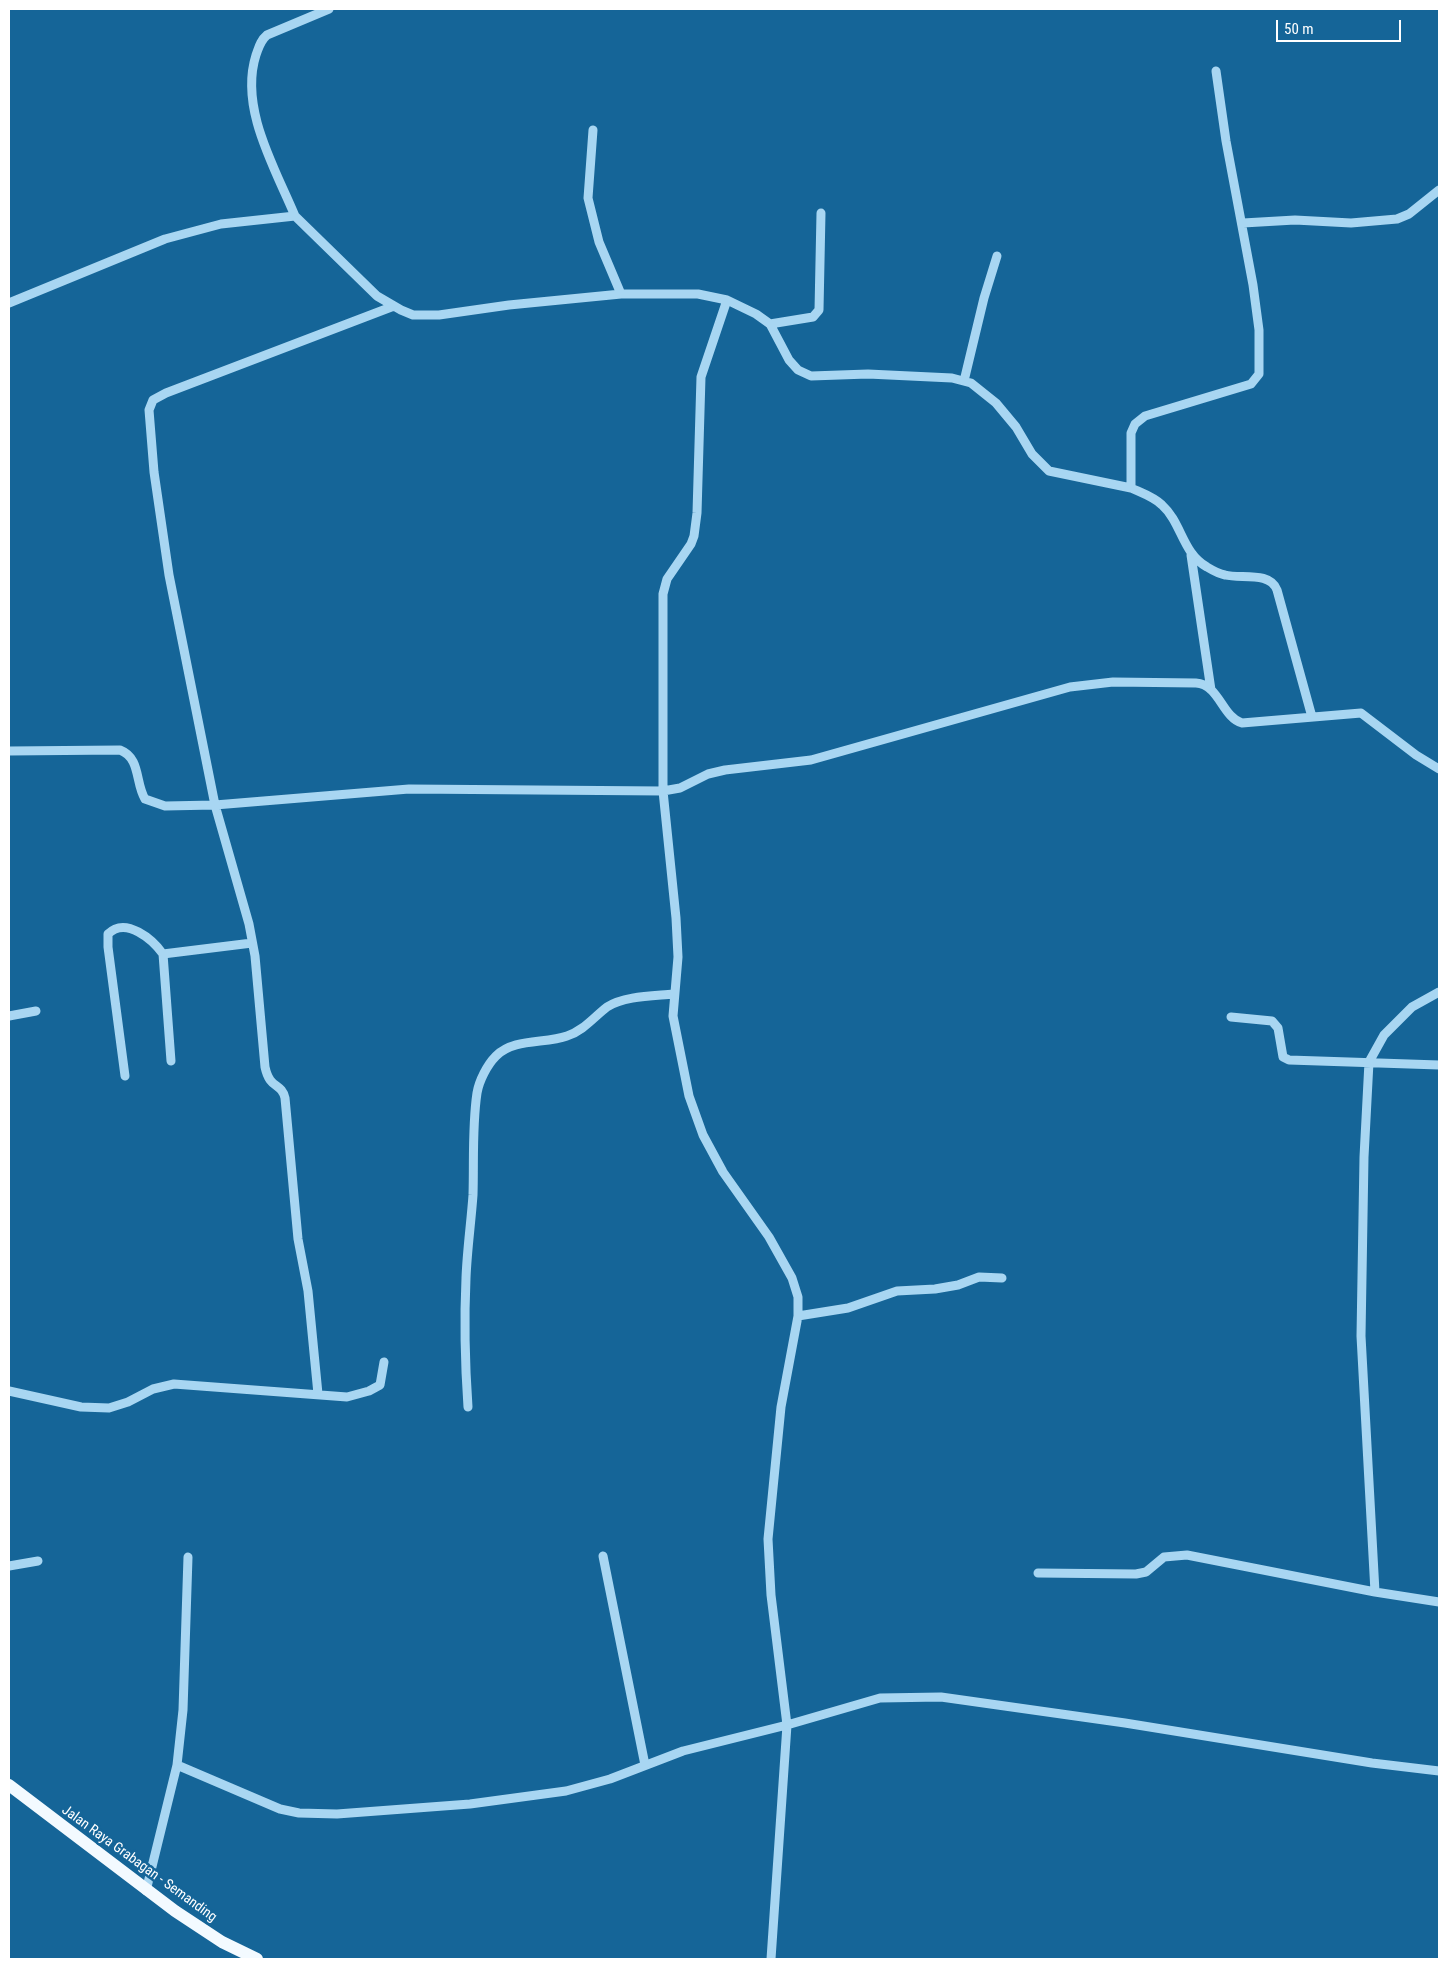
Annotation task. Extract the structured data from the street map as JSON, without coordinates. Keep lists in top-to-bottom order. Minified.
{"streets":{"main road":["Jalan Raya Grabagan - Semanding"]},"scale_bar":"50 m"}
